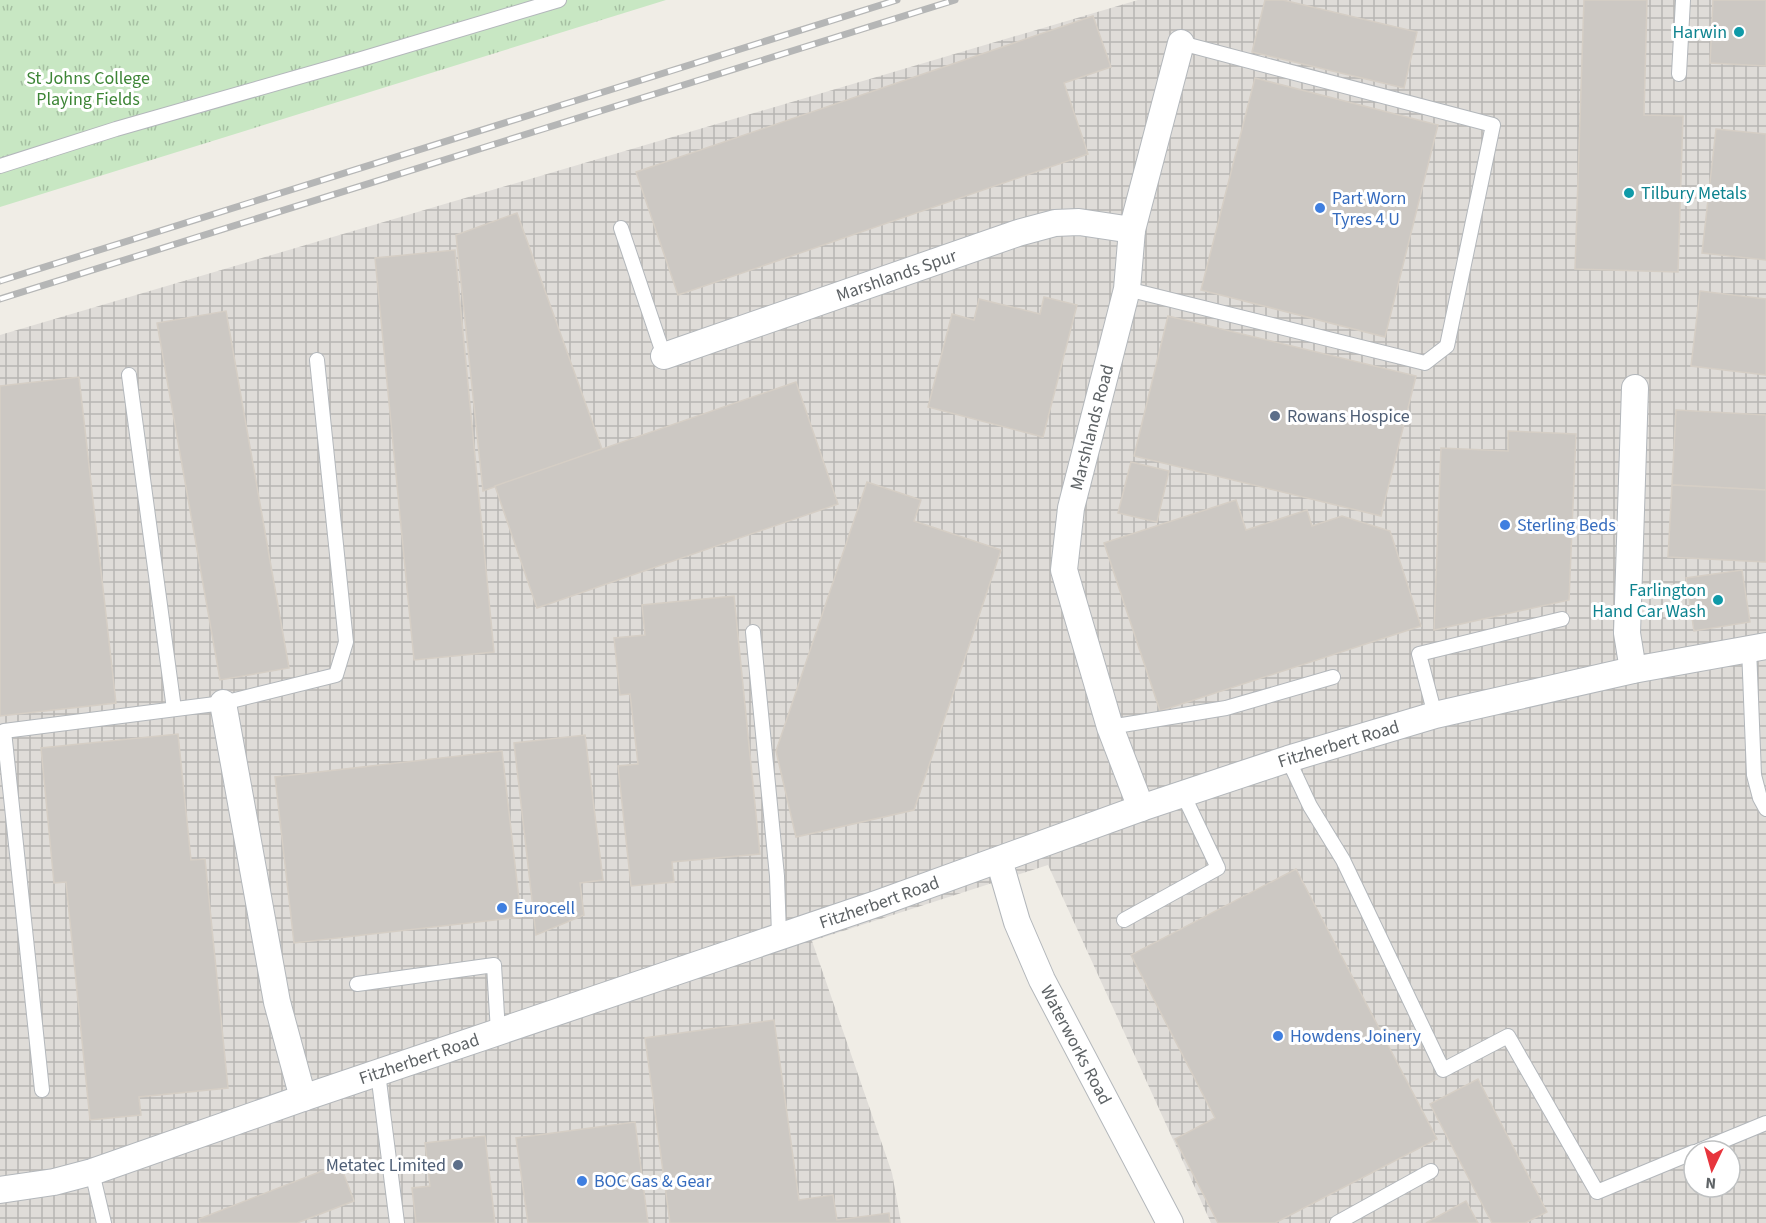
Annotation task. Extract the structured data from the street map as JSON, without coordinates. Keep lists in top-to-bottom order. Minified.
{"streets":{"street":["Marshlands Spur","Marshlands Road","Fitzherbert Road","Waterworks Road"]},"crossings":[["Marshlands Spur","Marshlands Road"],["Marshlands Road","Fitzherbert Road"],["Fitzherbert Road","Waterworks Road"]],"parks":["St Johns College Playing Fields"],"places":["Harwin","Tilbury Metals","Part Worn Tyres 4 U","Rowans Hospice","Sterling Beds","Farlington Hand Car Wash","Eurocell","Howdens Joinery","Metatec Limited","BOC Gas & Gear"],"north":"bottom"}
